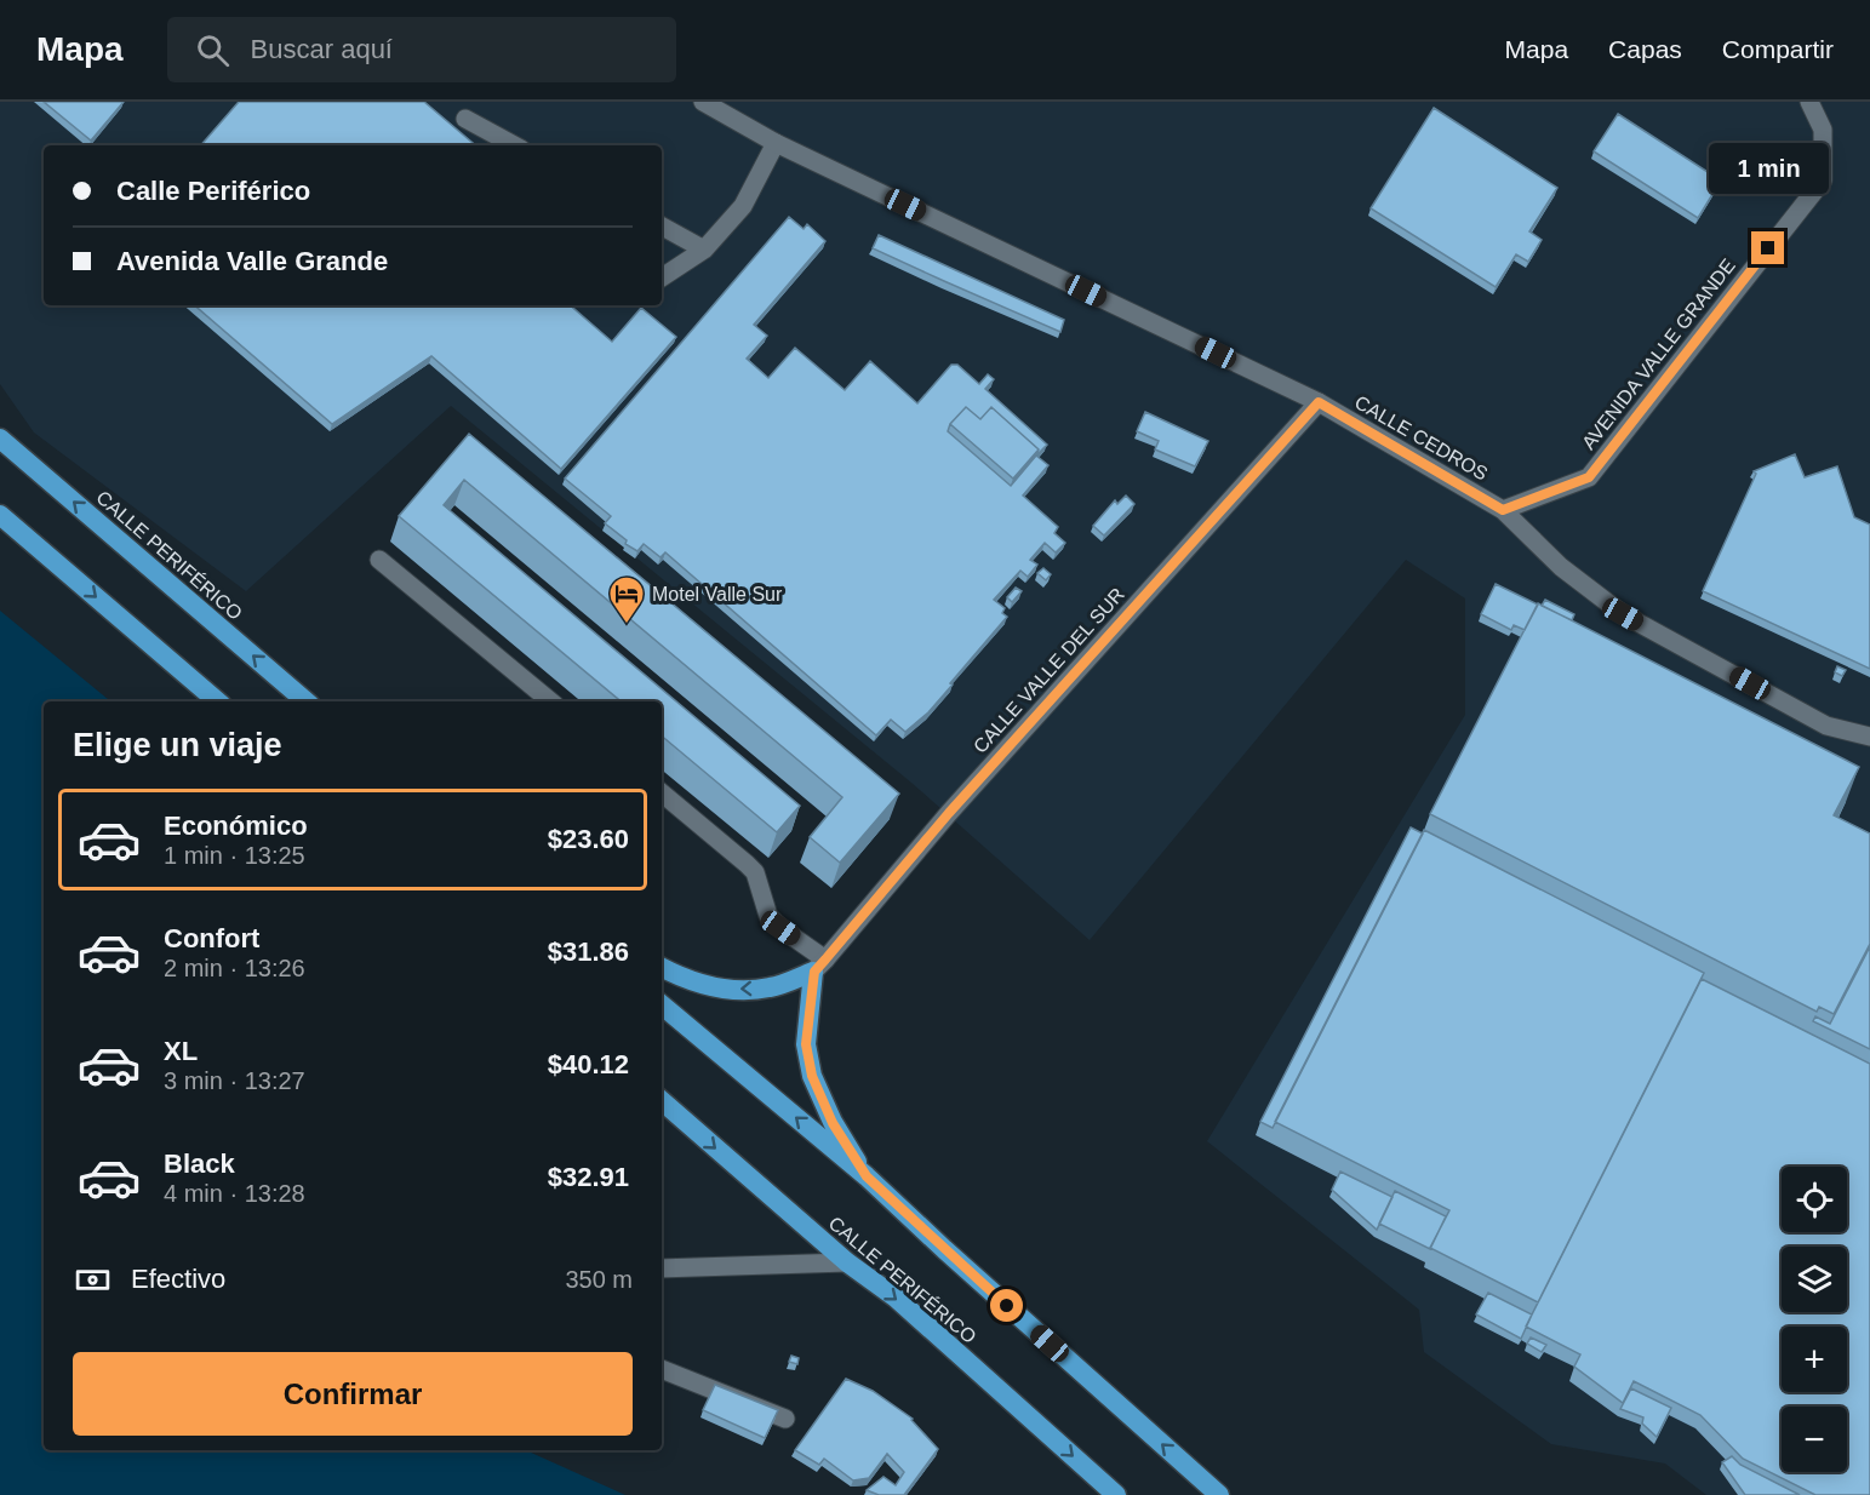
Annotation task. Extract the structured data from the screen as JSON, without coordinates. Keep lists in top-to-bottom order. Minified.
{"streets":{"highway":["CALLE PERIFÉRICO"],"street":["AVENIDA VALLE GRANDE","CALLE CEDROS","CALLE VALLE DEL SUR"]},"crossings":[["AVENIDA VALLE GRANDE","CALLE CEDROS"],["CALLE CEDROS","CALLE VALLE DEL SUR"]],"places":{"hotel":["Motel Valle Sur"]},"page":{"header":"Mapa","search":"Buscar aquí","nav":["Mapa","Capas","Compartir"],"bubble":"1 min","banner":["Calle Periférico","Avenida Valle Grande"],"heading":"Elige un viaje","list":[{"name":"Económico","note":"1 min · 13:25","value":"$23.60"},{"name":"Confort","note":"2 min · 13:26","value":"$31.86"},{"name":"XL","note":"3 min · 13:27","value":"$40.12"},{"name":"Black","note":"4 min · 13:28","value":"$32.91"}],"map_buttons":["+","−"],"pay":["Efectivo","350 m"],"buttons":"Confirmar"}}
